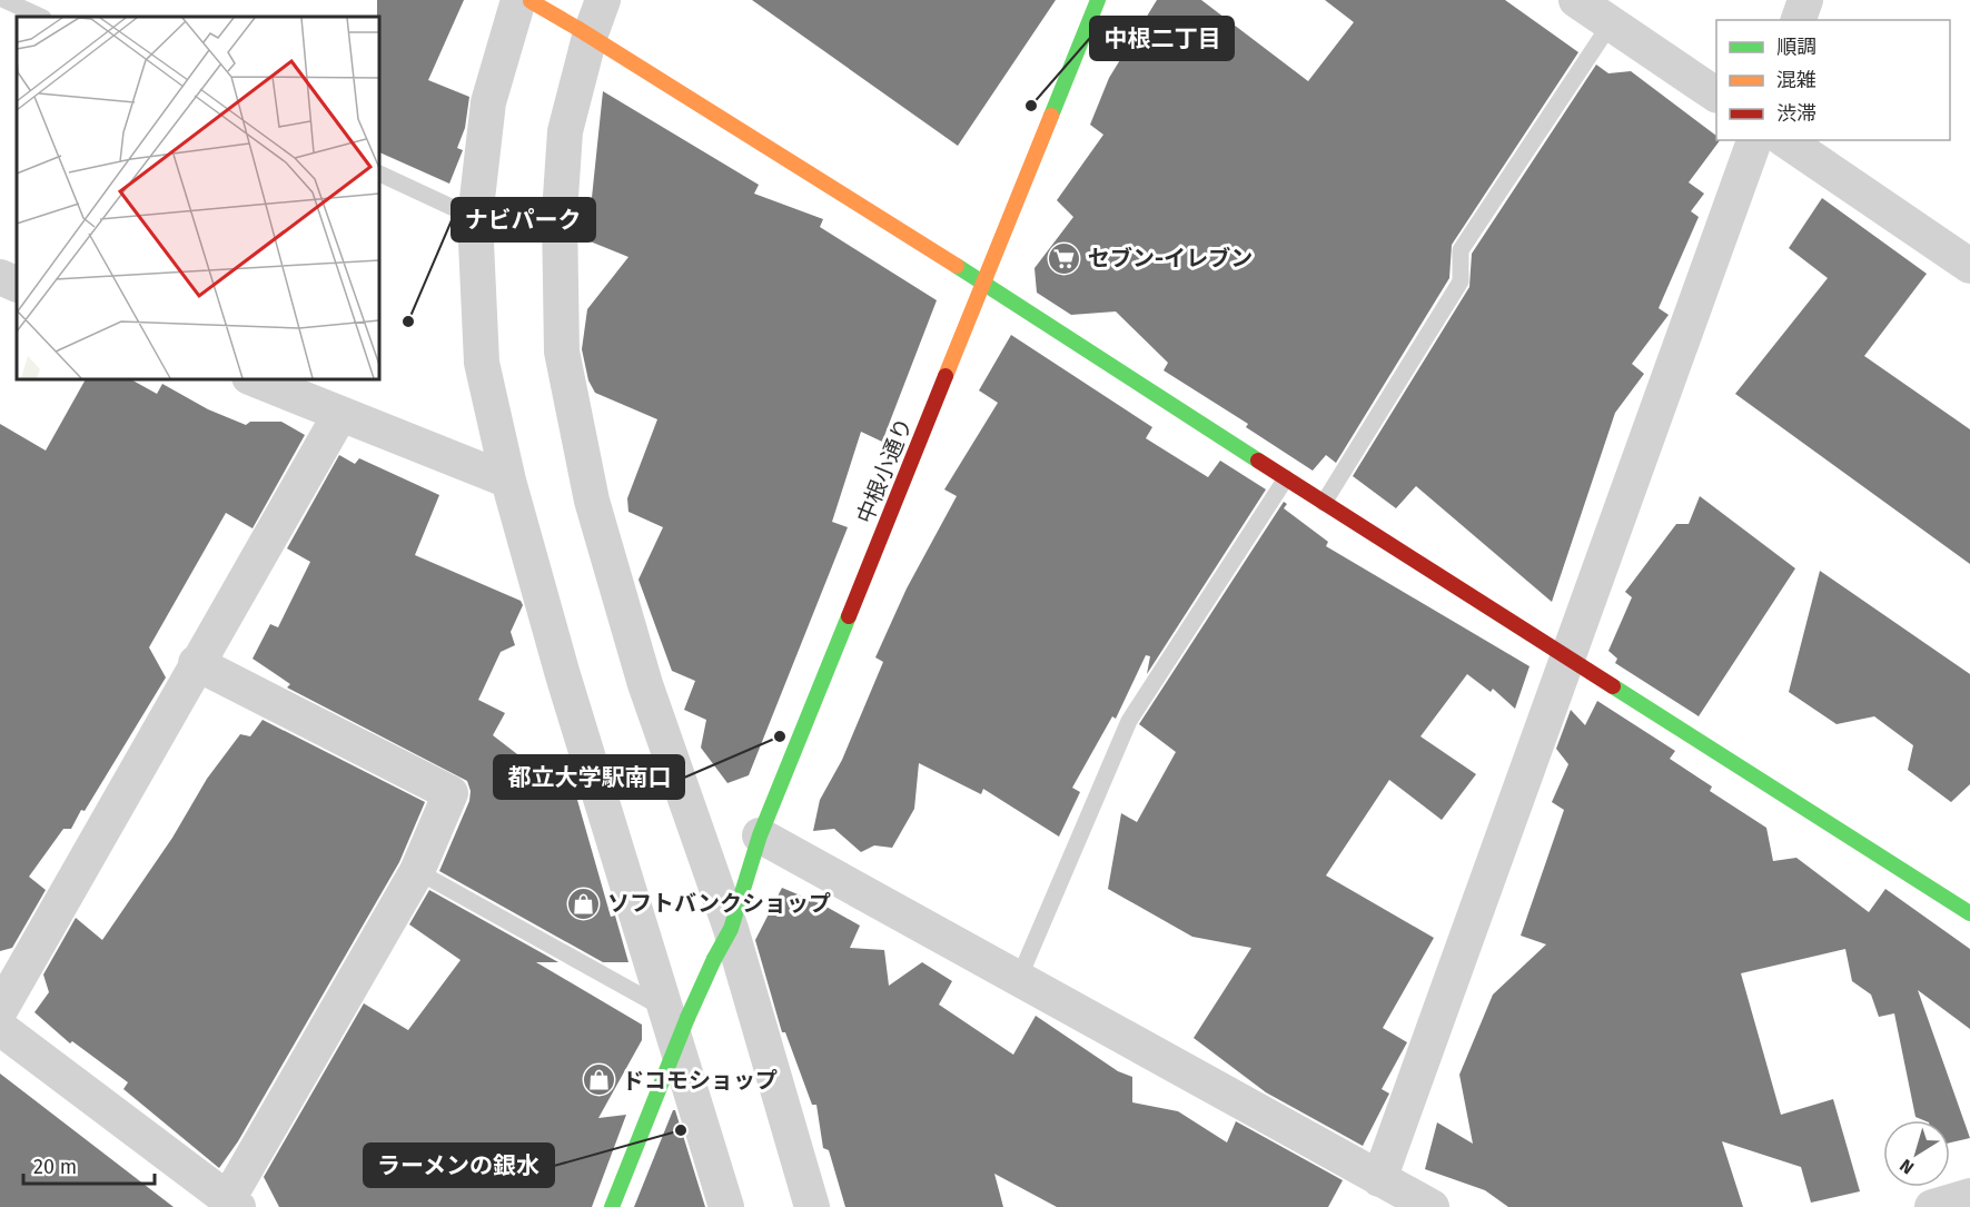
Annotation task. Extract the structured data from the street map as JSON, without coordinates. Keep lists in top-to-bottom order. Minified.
{"streets":{"street":["中根小通り"]},"places":{"other":["中根二丁目","ナビパーク","都立大学駅南口","ラーメンの銀水"],"supermarket":["セブン-イレブン"],"shop":["ソフトバンクショップ","ドコモショップ"]},"legend":["順調","混雑","渋滞"],"scale_bar":"20 m","north":"bottom left"}
